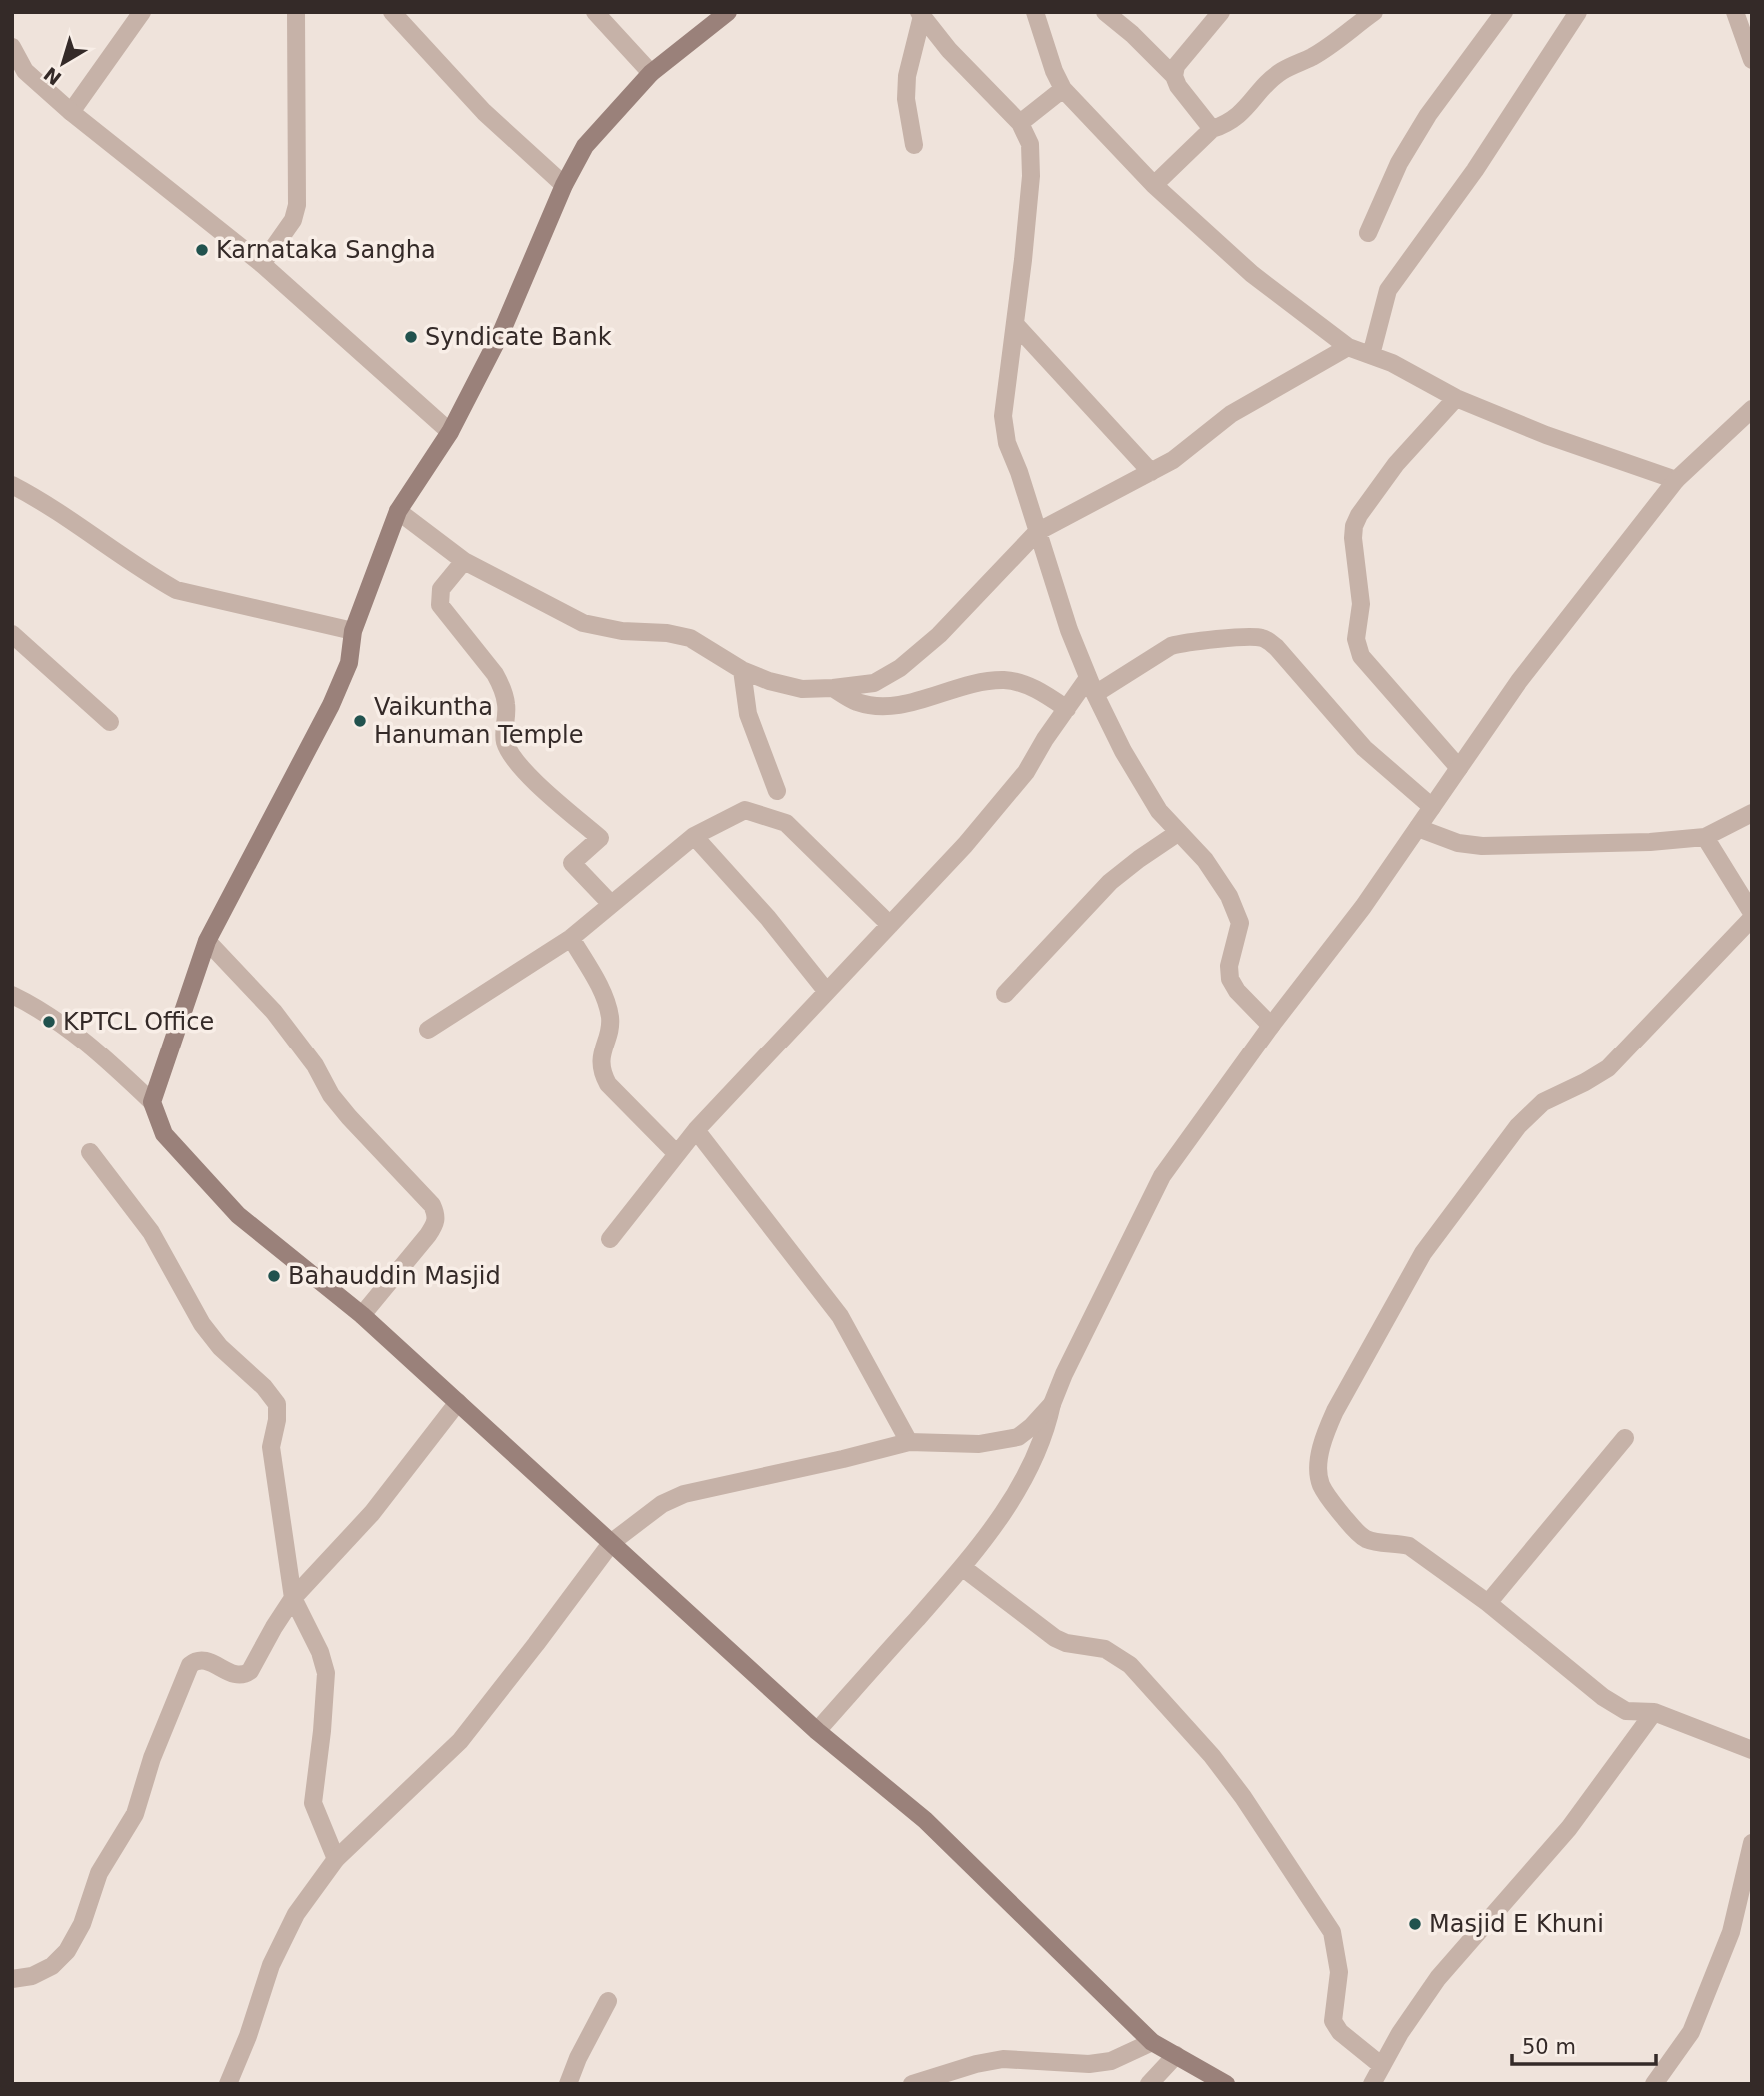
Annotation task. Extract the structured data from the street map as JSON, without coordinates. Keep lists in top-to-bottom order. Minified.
{"places":["Karnataka Sangha","Syndicate Bank","Vaikuntha Hanuman Temple","KPTCL Office","Bahauddin Masjid","Masjid E Khuni"],"scale_bar":"50 m","north":"bottom left"}
